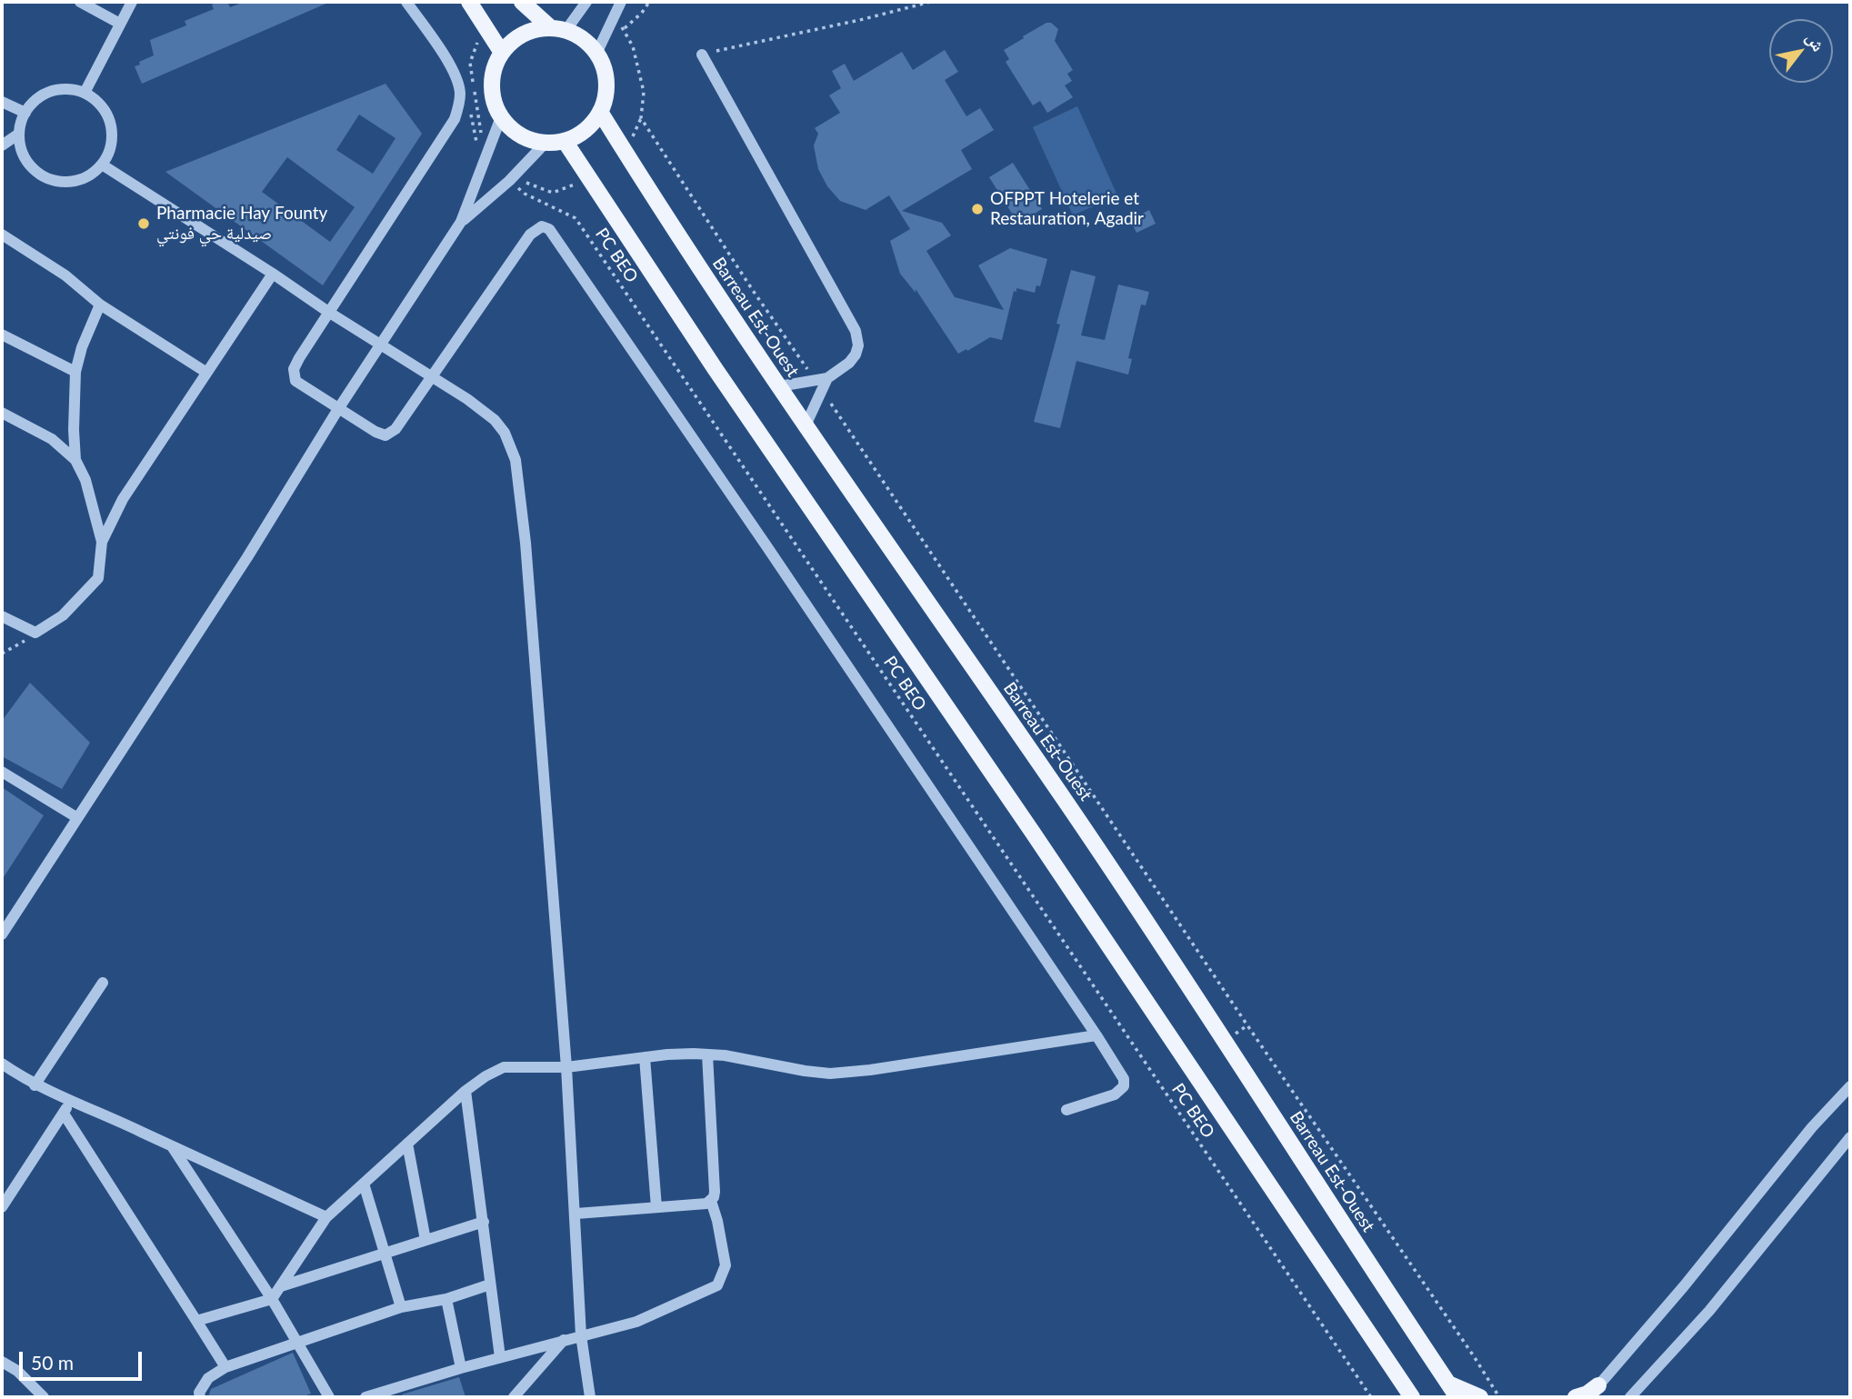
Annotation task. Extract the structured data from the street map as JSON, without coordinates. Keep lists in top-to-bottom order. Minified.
{"streets":{"main road":["Barreau Est-Ouest"],"path":["PC BEO"]},"places":["OFPPT Hotelerie et Restauration, Agadir","Pharmacie Hay Founty صيدلية حي فونتي"],"scale_bar":"50 m","north":"top right"}
